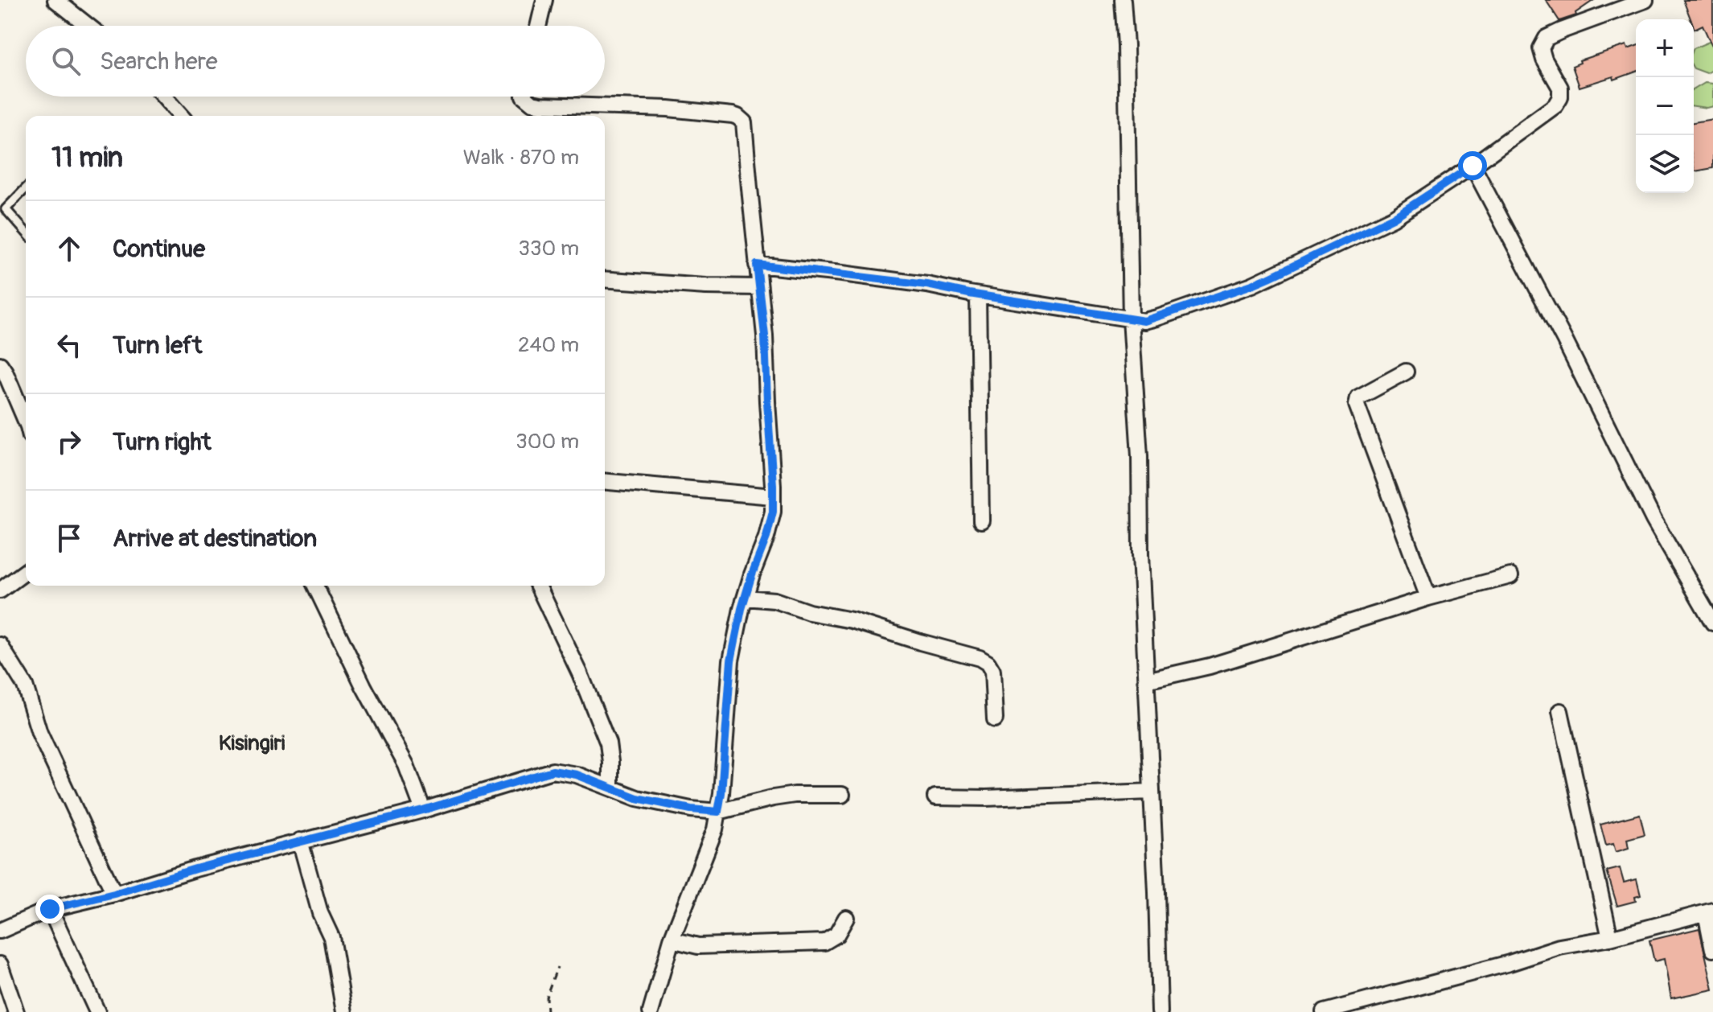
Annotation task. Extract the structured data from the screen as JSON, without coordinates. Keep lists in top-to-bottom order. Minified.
{"districts":["Kisingiri"],"page":{"map_buttons":["+","−"],"search":"Search here","heading":["11 min","Walk · 870 m"],"list":[["Continue","330 m"],["Turn left","240 m"],["Turn right","300 m"],"Arrive at destination"]}}
